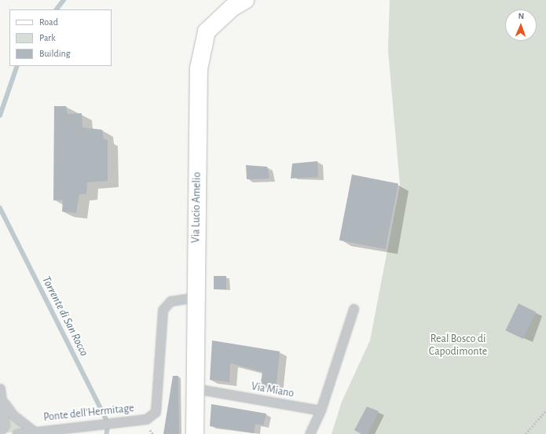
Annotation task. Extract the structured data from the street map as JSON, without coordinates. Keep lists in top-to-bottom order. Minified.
{"streets":{"main road":["Via Lucio Amelio"],"lane":["Via Miano","Ponte dell'Hermitage"]},"crossings":[["Via Lucio Amelio","Via Miano"],["Via Lucio Amelio","Ponte dell'Hermitage"]],"water":["Torrente di San Rocco"],"parks":["Real Bosco di Capodimonte"],"legend":["Road","Park","Building"],"north":"top"}
